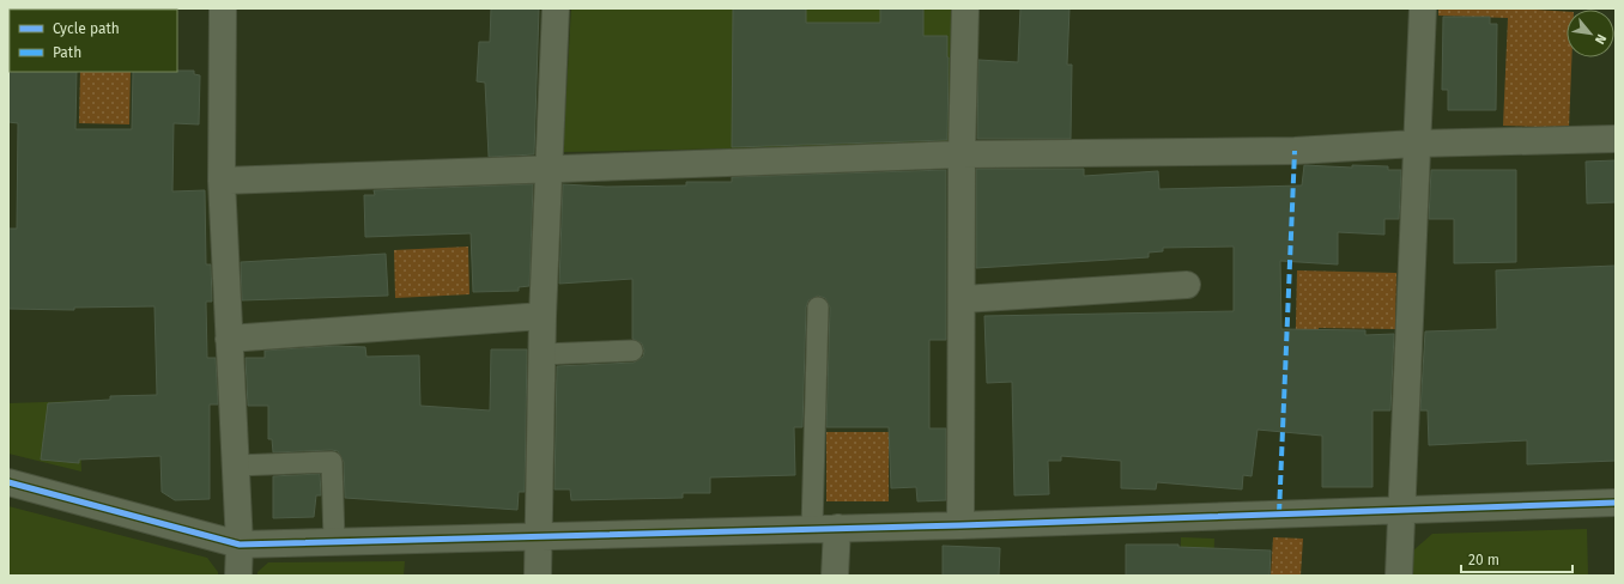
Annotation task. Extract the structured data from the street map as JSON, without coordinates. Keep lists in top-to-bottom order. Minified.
{"legend":["Cycle path","Path"],"scale_bar":"20 m","north":"bottom right"}
